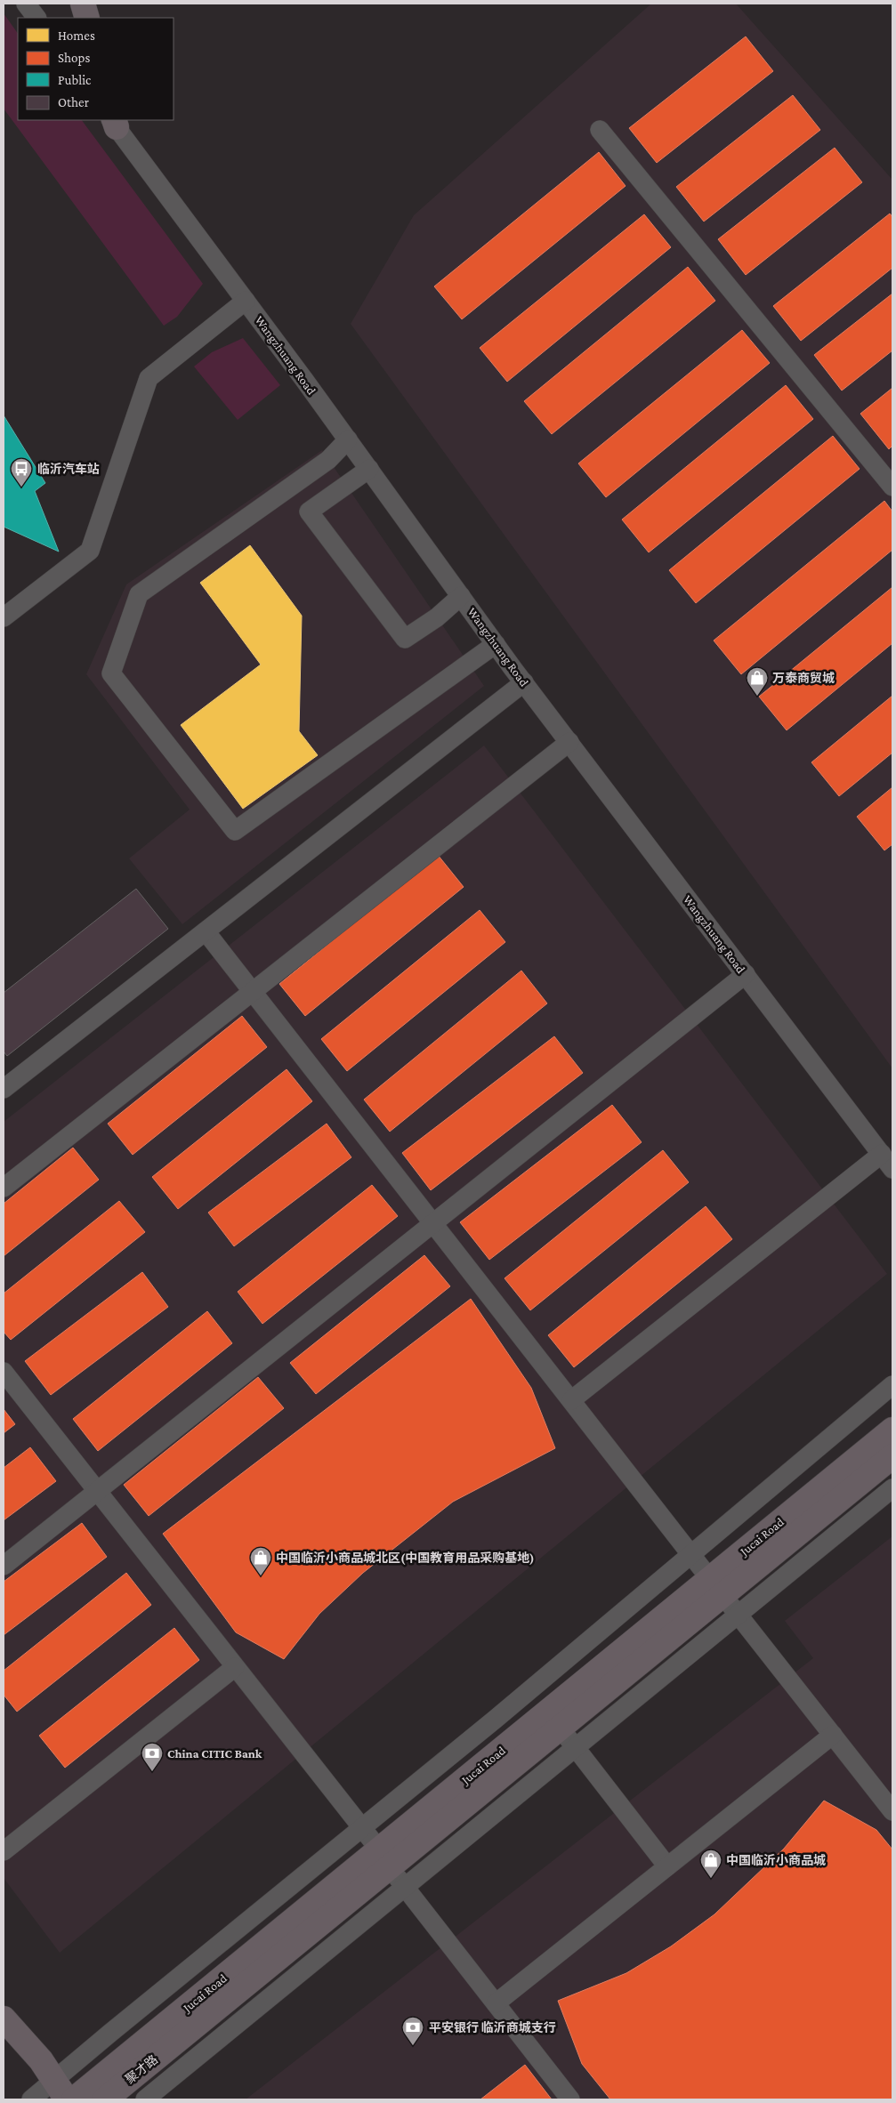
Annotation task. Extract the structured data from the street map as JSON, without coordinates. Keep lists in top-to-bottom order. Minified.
{"streets":{"main road":["Jucai Road"],"street":["Wangzhuang Road"]},"places":{"bus stop":["临沂汽车站"],"shop":["万泰商贸城","中国临沂小商品城北区(中国教育用品采购基地)","中国临沂小商品城"],"bank":["China CITIC Bank","平安银行 临沂商城支行"]},"legend":["Homes","Shops","Public","Other"]}
